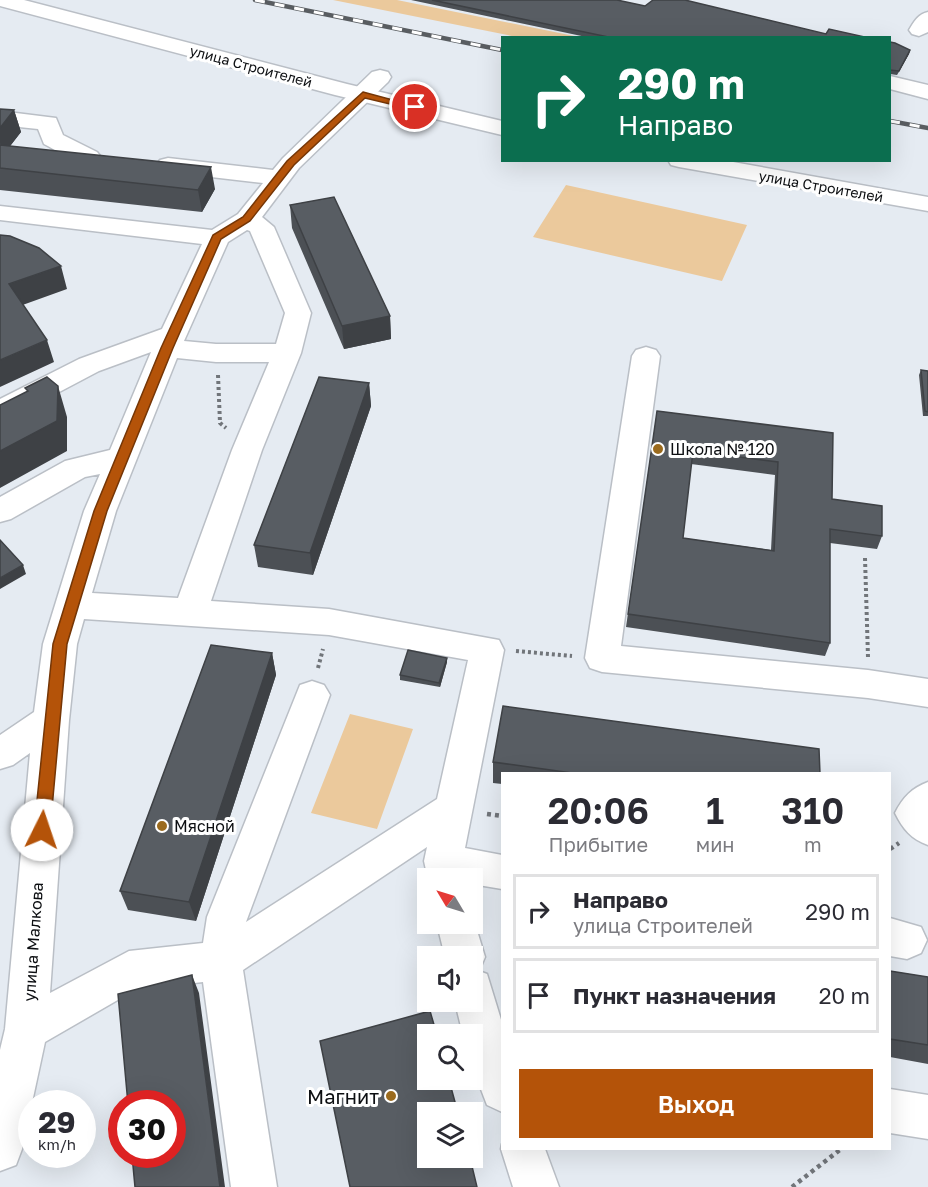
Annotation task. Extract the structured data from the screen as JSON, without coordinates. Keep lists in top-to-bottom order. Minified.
{"streets":{"main road":["улица Строителей","улица Малкова"]},"places":["Школа № 120","Мясной","Магнит"],"north":"top left","page":{"turn":["290 m","Направо"],"eta":["20:06","Прибытие","1","мин","310","m"],"list":[{"name":"Направо","note":"улица Строителей","value":"290 m"},{"name":"Пункт назначения","value":"20 m"}],"buttons":"Выход","speed":"29 km/h","limit":"30"}}
